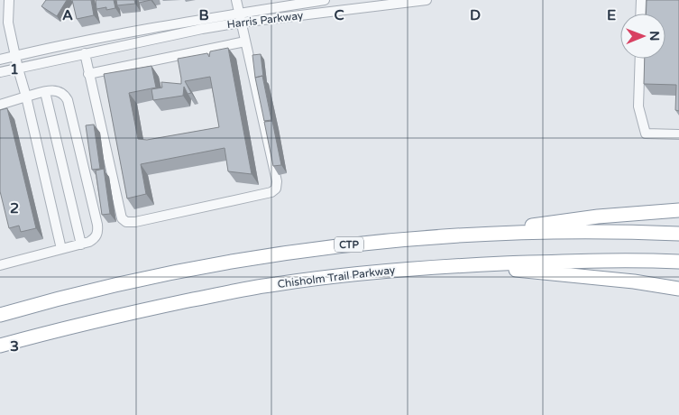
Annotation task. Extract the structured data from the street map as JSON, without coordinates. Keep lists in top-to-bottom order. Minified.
{"streets":{"highway":["CTP","Chisholm Trail Parkway"],"street":["Harris Parkway"]},"north":"right","grid":{"columns":["A","B","C","D","E"],"rows":["1","2","3"]}}
